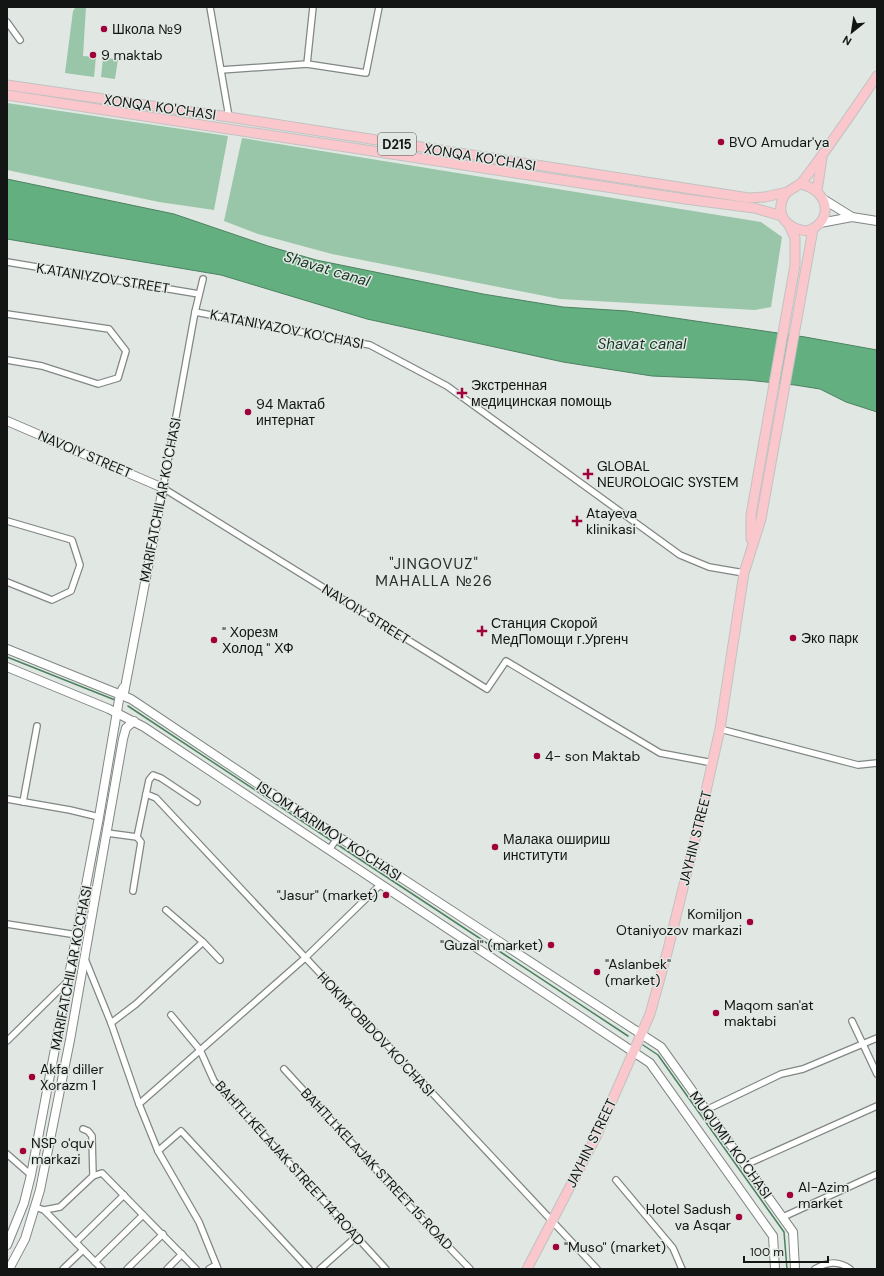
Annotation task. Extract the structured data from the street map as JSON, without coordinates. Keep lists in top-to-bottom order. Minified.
{"streets":{"main road":["XONQA KO'CHASI","D215","NAVOIY STREET","MARIFATCHILAR KO'CHASI","ISLOM KARIMOV KO'CHASI","JAYHIN STREET","MUQUMIY KO'CHASI"],"street":["K.ATANIYZOV STREET","K.ATANIYAZOV KO'CHASI","HOKIM OBIDOV KO'CHASI","BAHTLI KELAJAK STREET 14 ROAD","BAHTLI KELAJAK STREET 15 ROAD"]},"crossings":[["XONQA KO'CHASI","D215"],["K.ATANIYZOV STREET","MARIFATCHILAR KO'CHASI"],["K.ATANIYAZOV KO'CHASI","MARIFATCHILAR KO'CHASI"],["K.ATANIYAZOV KO'CHASI","JAYHIN STREET"],["NAVOIY STREET","MARIFATCHILAR KO'CHASI"],["NAVOIY STREET","JAYHIN STREET"],["MARIFATCHILAR KO'CHASI","ISLOM KARIMOV KO'CHASI"],["ISLOM KARIMOV KO'CHASI","JAYHIN STREET"],["ISLOM KARIMOV KO'CHASI","MUQUMIY KO'CHASI"],["JAYHIN STREET","HOKIM OBIDOV KO'CHASI"],["JAYHIN STREET","MUQUMIY KO'CHASI"]],"districts":["\"JINGOVUZ\" MAHALLA №26"],"water":["Shavat canal"],"places":{"other":["Школа №9","9 maktab","BVO Amudar'ya","94 Мактаб интернат","Эко парк","\" Хорезм Холод \" ХФ","4- son Maktab","Малака ошириш институти","\"Jasur\" (market)","Komiljon Otaniyozov markazi","\"Guzal\" (market)","\"Aslanbek\" (market)","Maqom san'at maktabi","Akfa diller Xorazm 1","NSP o'quv markazi","Al-Azim market","Hotel Sadush va Asqar","\"Muso\" (market)"],"health":["Экстренная медицинская помощь","GLOBAL NEUROLOGIC SYSTEM","Atayeva klinikasi","Станция Скорой МедПомощи г.Ургенч"]},"scale_bar":"100 m","north":"bottom left"}
